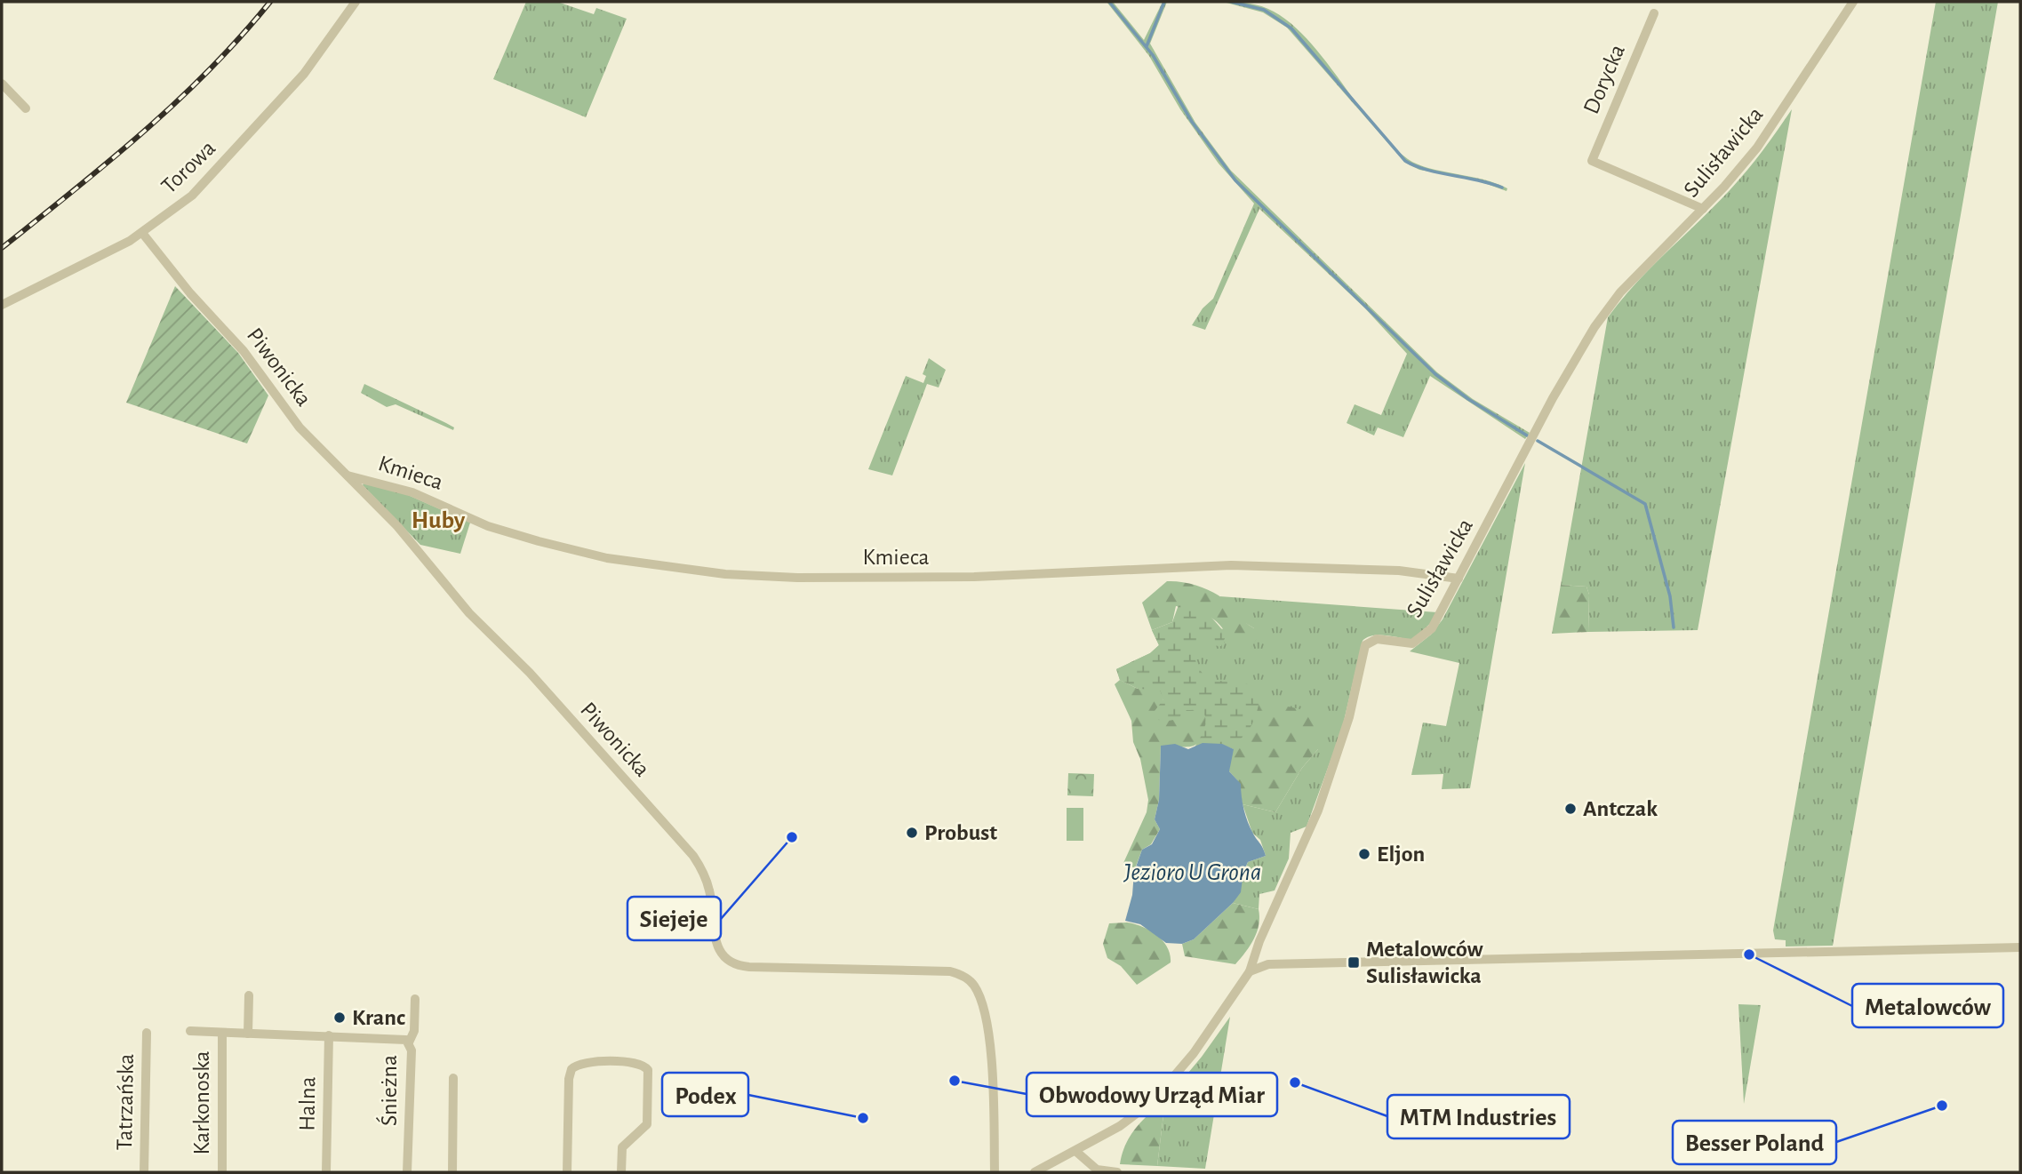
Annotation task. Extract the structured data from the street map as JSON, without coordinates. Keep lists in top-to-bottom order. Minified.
{"streets":{"street":["Dorycka","Sulisławicka","Torowa","Piwonicka","Kmieca","Śnieżna","Tatrzańska","Karkonoska","Halna"]},"crossings":[["Dorycka","Sulisławicka"],["Sulisławicka","Kmieca"],["Torowa","Piwonicka"],["Piwonicka","Kmieca"],["Śnieżna","Karkonoska"],["Śnieżna","Halna"]],"districts":["Huby"],"water":["Jezioro U Grona"],"places":{"other":["Antczak","Probust","Siejeje","Eljon","Metalowców","Kranc","Obwodowy Urząd Miar","MTM Industries","Besser Poland","Podex"],"transit":["Metalowców Sulisławicka"]}}
